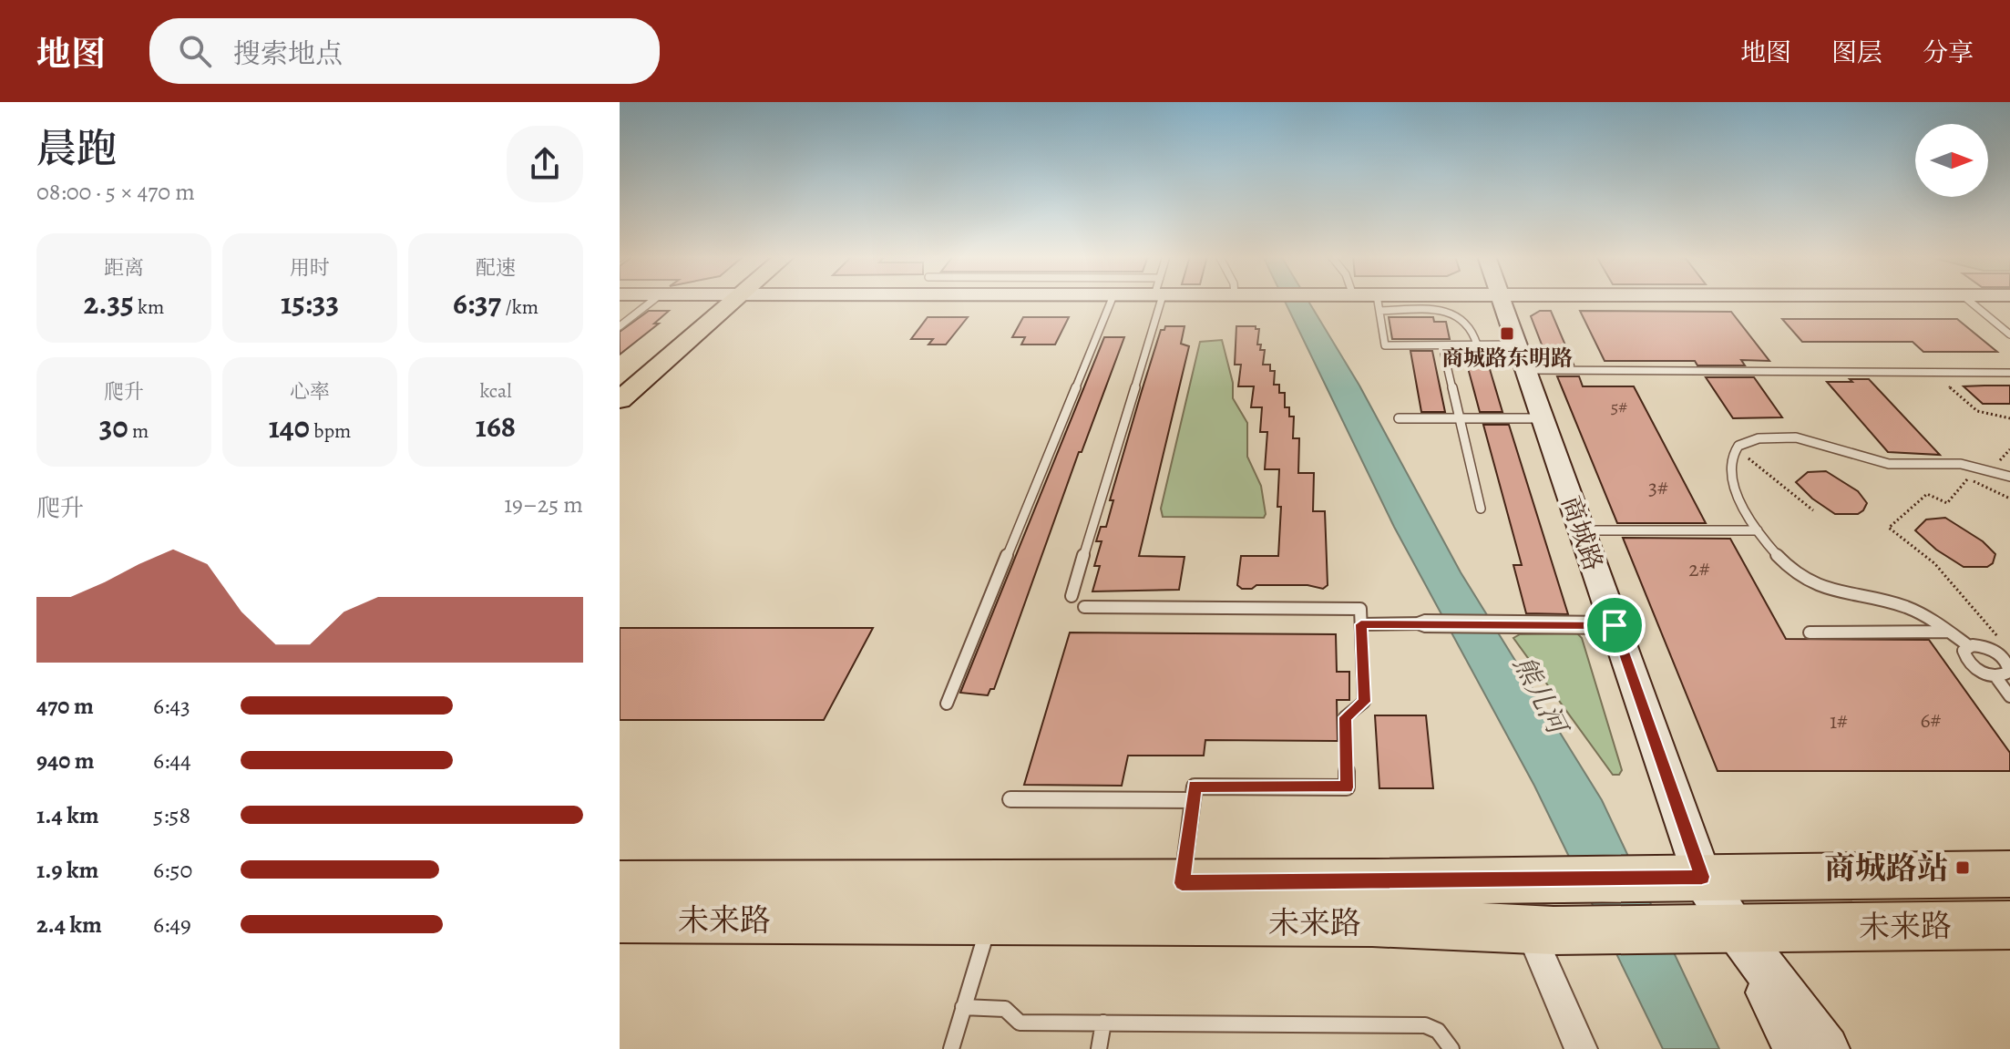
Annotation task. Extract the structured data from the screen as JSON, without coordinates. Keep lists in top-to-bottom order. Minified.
{"streets":{"main road":["未来路"],"street":["商城路"]},"crossings":[["商城路","未来路"]],"water":["熊儿河"],"places":{"transit":["商城路东明路","商城路站"]},"house_numbers":["5#","3#","2#","6#","1#"],"north":"right","page":{"header":"地图","search":"搜索地点","nav":["地图","图层","分享"],"heading":["晨跑","08:00 · 5 × 470 m"],"stats":[["距离","2.35 km"],["用时","15:33"],["配速","6:37 /km"],["爬升","30 m"],["心率","140 bpm"],["kcal","168"]],"chart":["爬升","19–25 m"],"list":[{"name":"470 m","note":"6:43"},{"name":"940 m","note":"6:44"},{"name":"1.4 km","note":"5:58"},{"name":"1.9 km","note":"6:50"},{"name":"2.4 km","note":"6:49"}]}}
